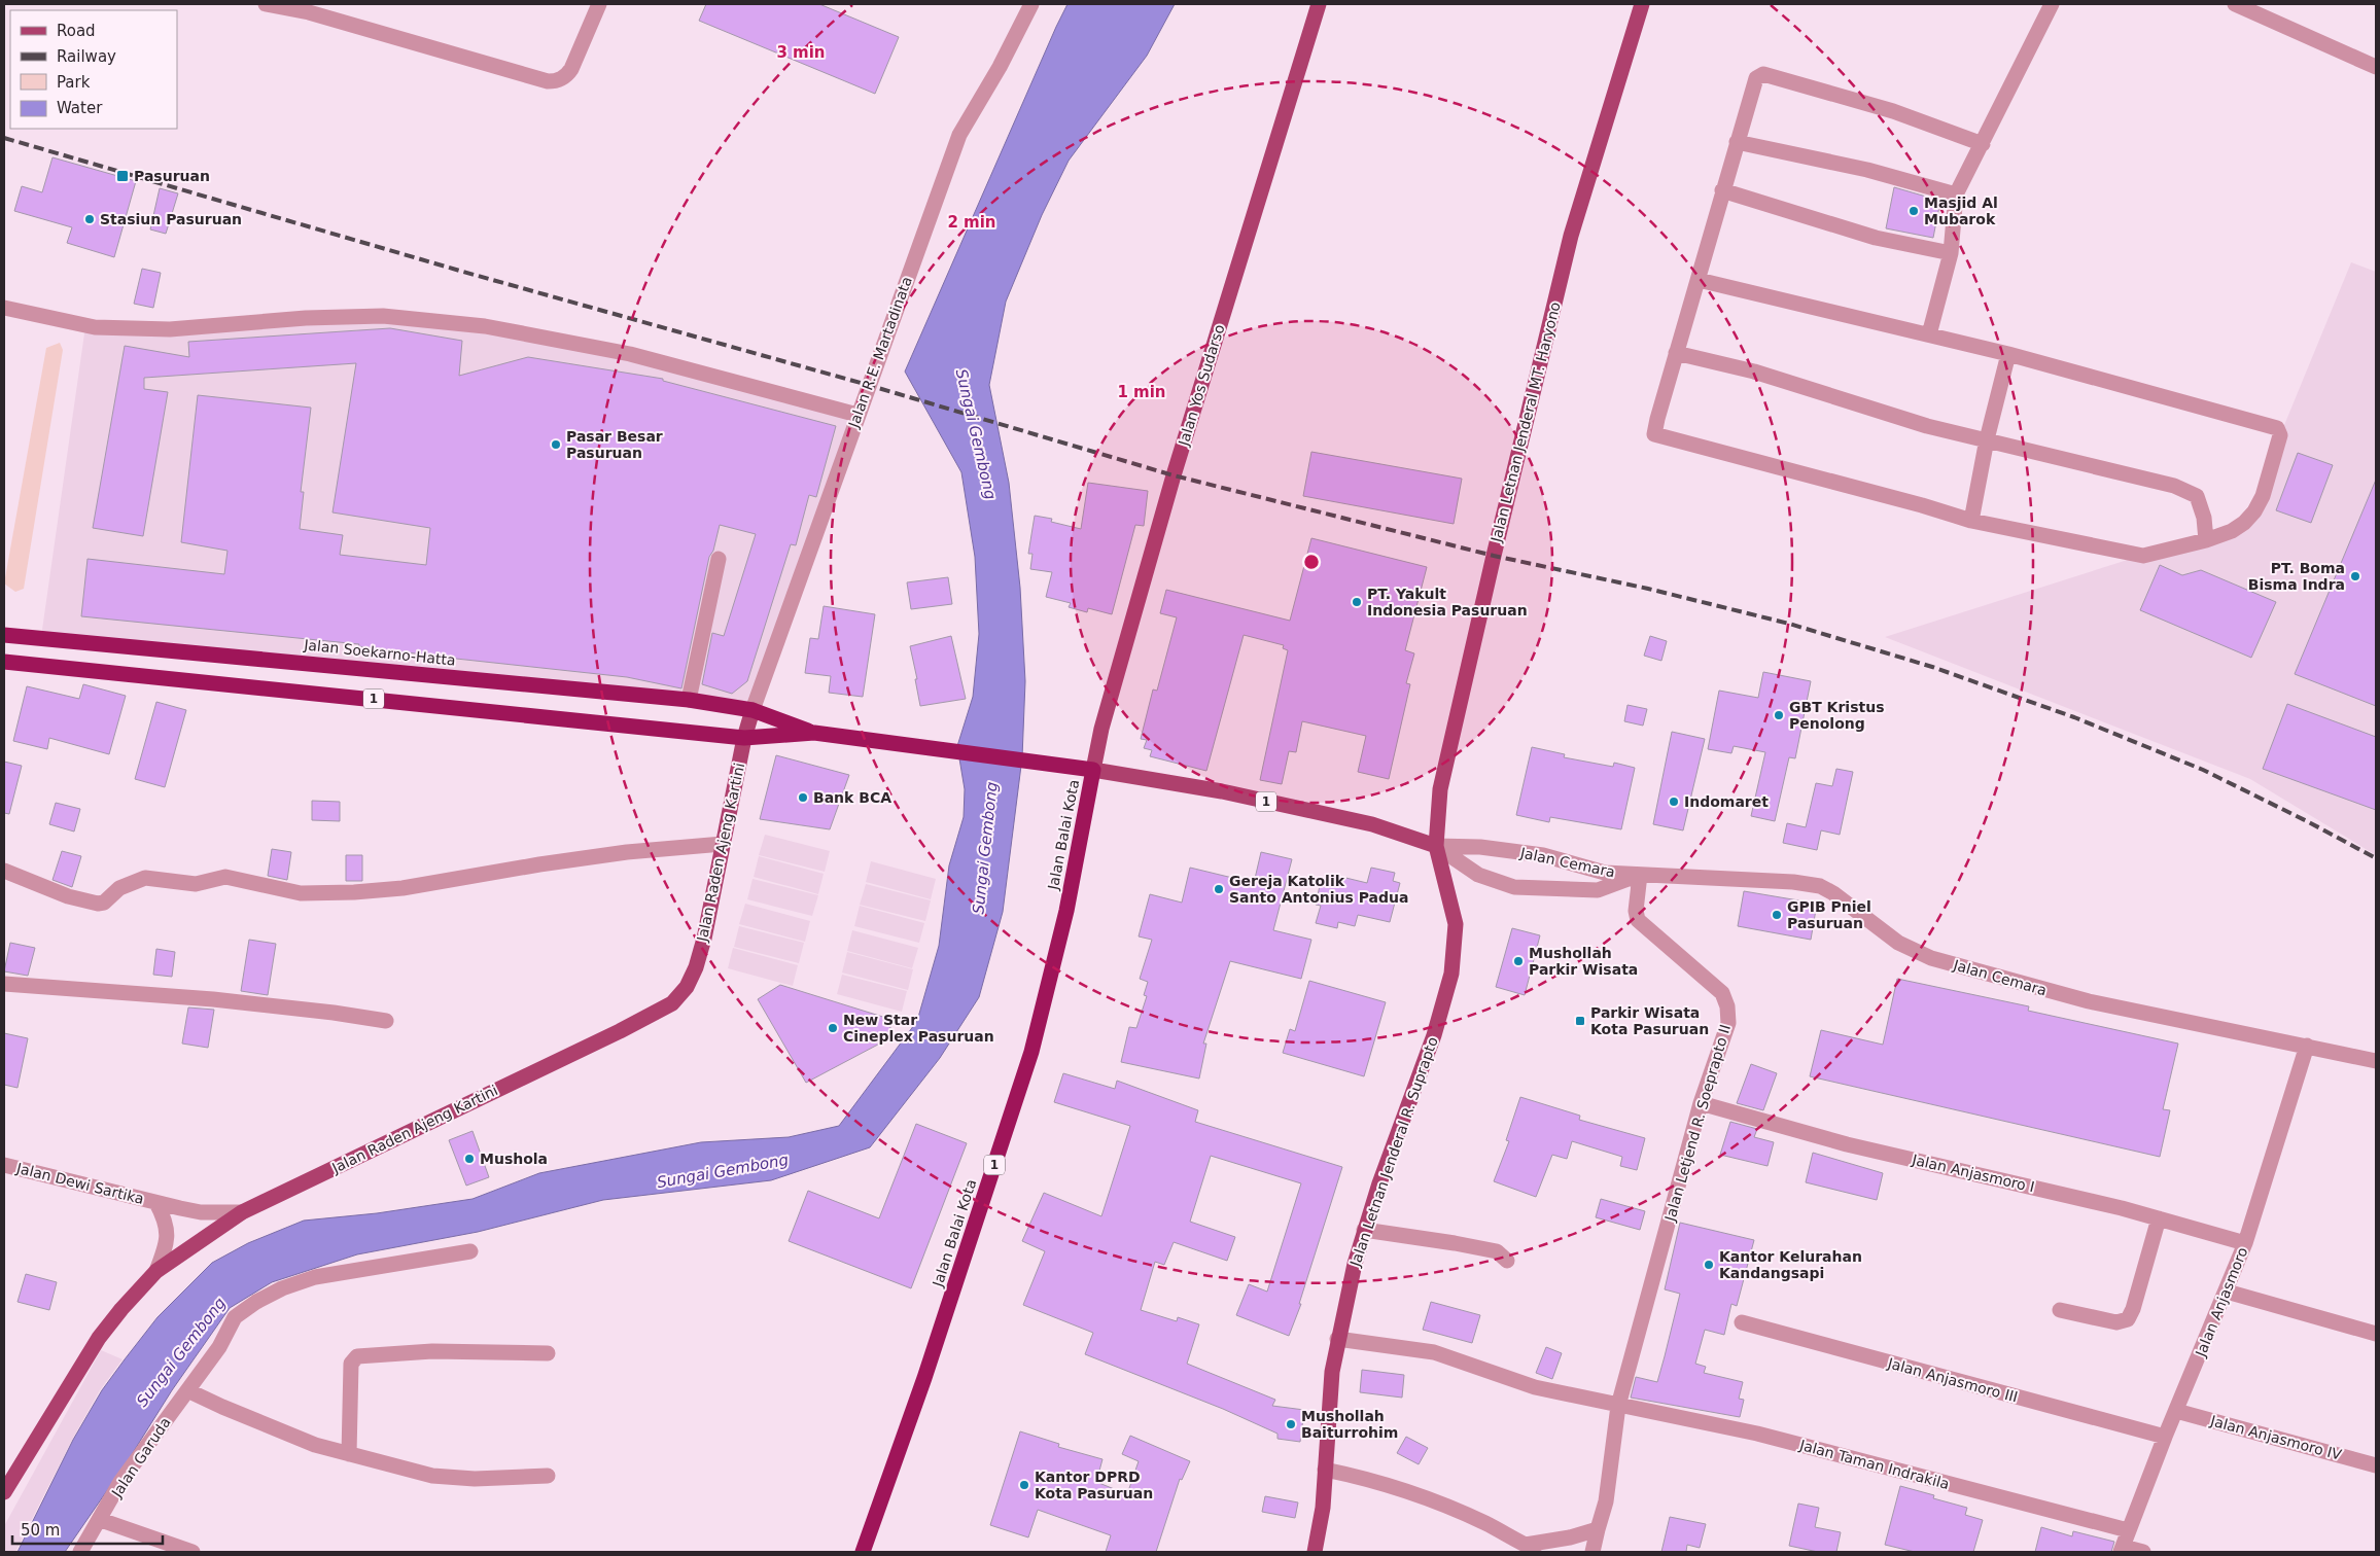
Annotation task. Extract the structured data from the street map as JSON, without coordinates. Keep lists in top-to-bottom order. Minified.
{"streets":{"highway":["Jalan Soekarno-Hatta","1","Jalan Balai Kota"],"main road":["Jalan Yos Sudarso","Jalan Letnan Jenderal MT. Haryono","Jalan Raden Ajeng Kartini","Jalan Letnan Jenderal R. Suprapto"],"street":["Jalan R.E. Martadinata","Jalan Cemara","Jalan Letjend R. Soeprapto II","Jalan Anjasmoro I","Jalan Dewi Sartika","Jalan Anjasmoro","Jalan Anjasmoro III","Jalan Anjasmoro IV","Jalan Garuda","Jalan Taman Indrakila"]},"crossings":[["Jalan R.E. Martadinata","Jalan Soekarno-Hatta"],["Jalan R.E. Martadinata","1"],["Jalan R.E. Martadinata","Jalan Raden Ajeng Kartini"],["Jalan Yos Sudarso","1"],["Jalan Yos Sudarso","Jalan Balai Kota"],["Jalan Letnan Jenderal MT. Haryono","1"],["Jalan Letnan Jenderal MT. Haryono","Jalan Cemara"],["Jalan Letnan Jenderal MT. Haryono","Jalan Letnan Jenderal R. Suprapto"],["Jalan Soekarno-Hatta","1"],["Jalan Soekarno-Hatta","Jalan Raden Ajeng Kartini"],["1","Jalan Balai Kota"],["1","Jalan Raden Ajeng Kartini"],["1","Jalan Cemara"],["1","Jalan Letnan Jenderal R. Suprapto"],["Jalan Raden Ajeng Kartini","Jalan Dewi Sartika"],["Jalan Cemara","Jalan Letjend R. Soeprapto II"],["Jalan Cemara","Jalan Letnan Jenderal R. Suprapto"],["Jalan Cemara","Jalan Anjasmoro"],["Jalan Letjend R. Soeprapto II","Jalan Anjasmoro I"],["Jalan Letjend R. Soeprapto II","Jalan Taman Indrakila"],["Jalan Letnan Jenderal R. Suprapto","Jalan Taman Indrakila"],["Jalan Anjasmoro I","Jalan Anjasmoro"],["Jalan Anjasmoro","Jalan Anjasmoro III"],["Jalan Anjasmoro","Jalan Anjasmoro IV"],["Jalan Anjasmoro","Jalan Taman Indrakila"]],"water":["Sungai Gembong"],"places":{"transit":["Pasuruan","Parkir Wisata Kota Pasuruan"],"other":["Masjid Al Mubarok","Stasiun Pasuruan","Pasar Besar Pasuruan","PT. Boma Bisma Indra","PT. Yakult Indonesia Pasuruan","GBT Kristus Penolong","Bank BCA","Indomaret","Gereja Katolik Santo Antonius Padua","GPIB Pniel Pasuruan","Mushollah Parkir Wisata","New Star Cineplex Pasuruan","Mushola","Kantor Kelurahan Kandangsapi","Mushollah Baiturrohim","Kantor DPRD Kota Pasuruan"]},"legend":["Road","Railway","Park","Water"],"scale_bar":"50 m","rings":["3 min","2 min","1 min"]}
